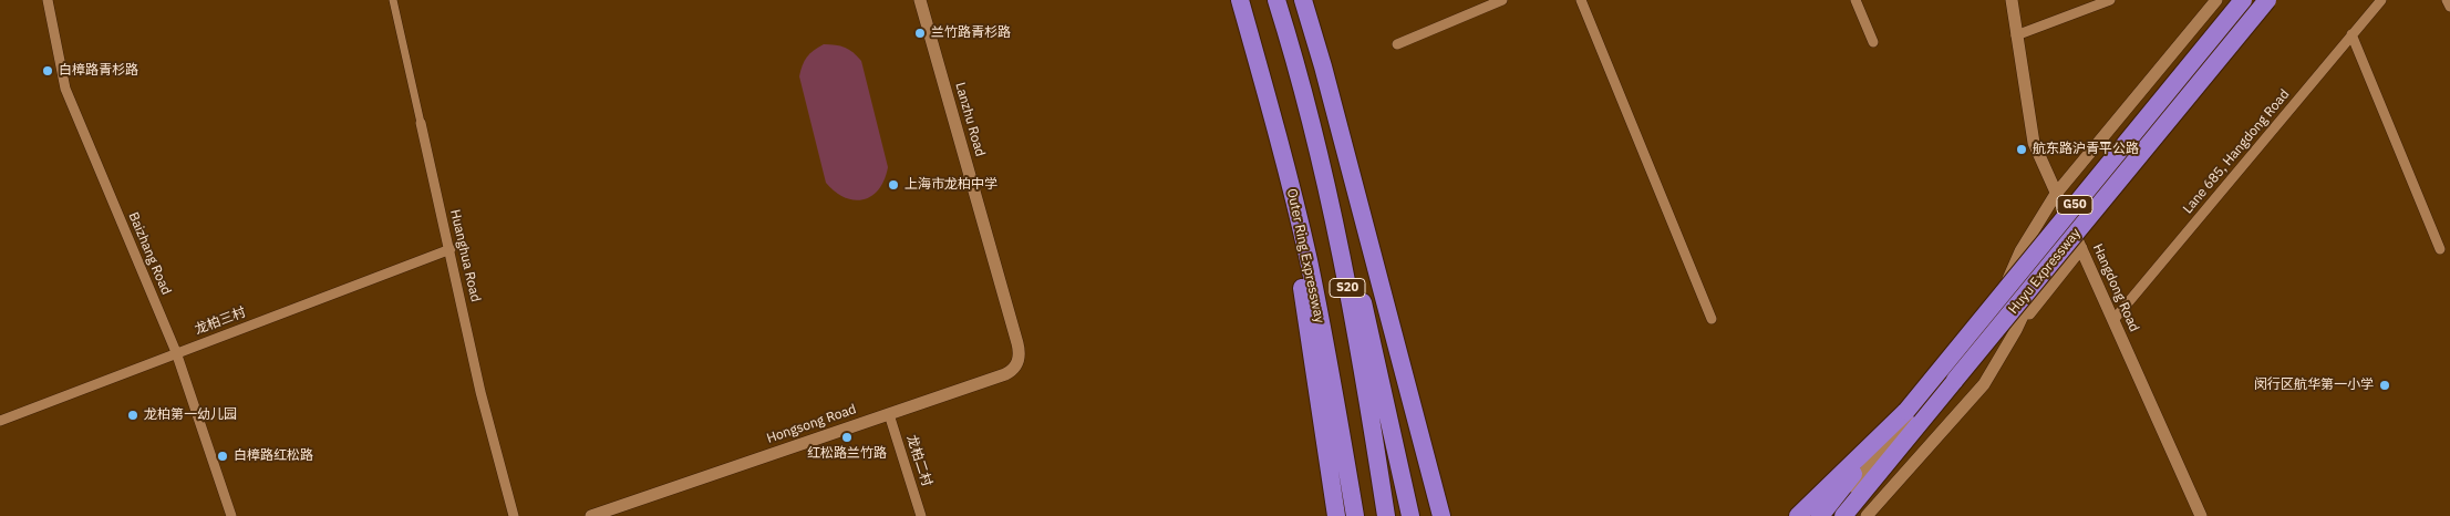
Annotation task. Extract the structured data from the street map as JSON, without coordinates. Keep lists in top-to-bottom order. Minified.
{"streets":{"highway":["G50","Outer Ring Expressway","Huyu Expressway","S20"],"street":["Lanzhu Road","Lane 685, Hangdong Road","Baizhang Road","Huanghua Road","Hangdong Road","龙柏三村","Hongsong Road","龙柏二村"]},"crossings":[["Lanzhu Road","Hongsong Road"],["Lane 685, Hangdong Road","Hangdong Road"],["Baizhang Road","龙柏三村"],["Huanghua Road","龙柏三村"],["Hongsong Road","龙柏二村"]],"places":["兰竹路青杉路","白樟路青杉路","航东路沪青平公路","上海市龙柏中学","闵行区航华第一小学","龙柏第一幼儿园","红松路兰竹路","白樟路红松路"]}
